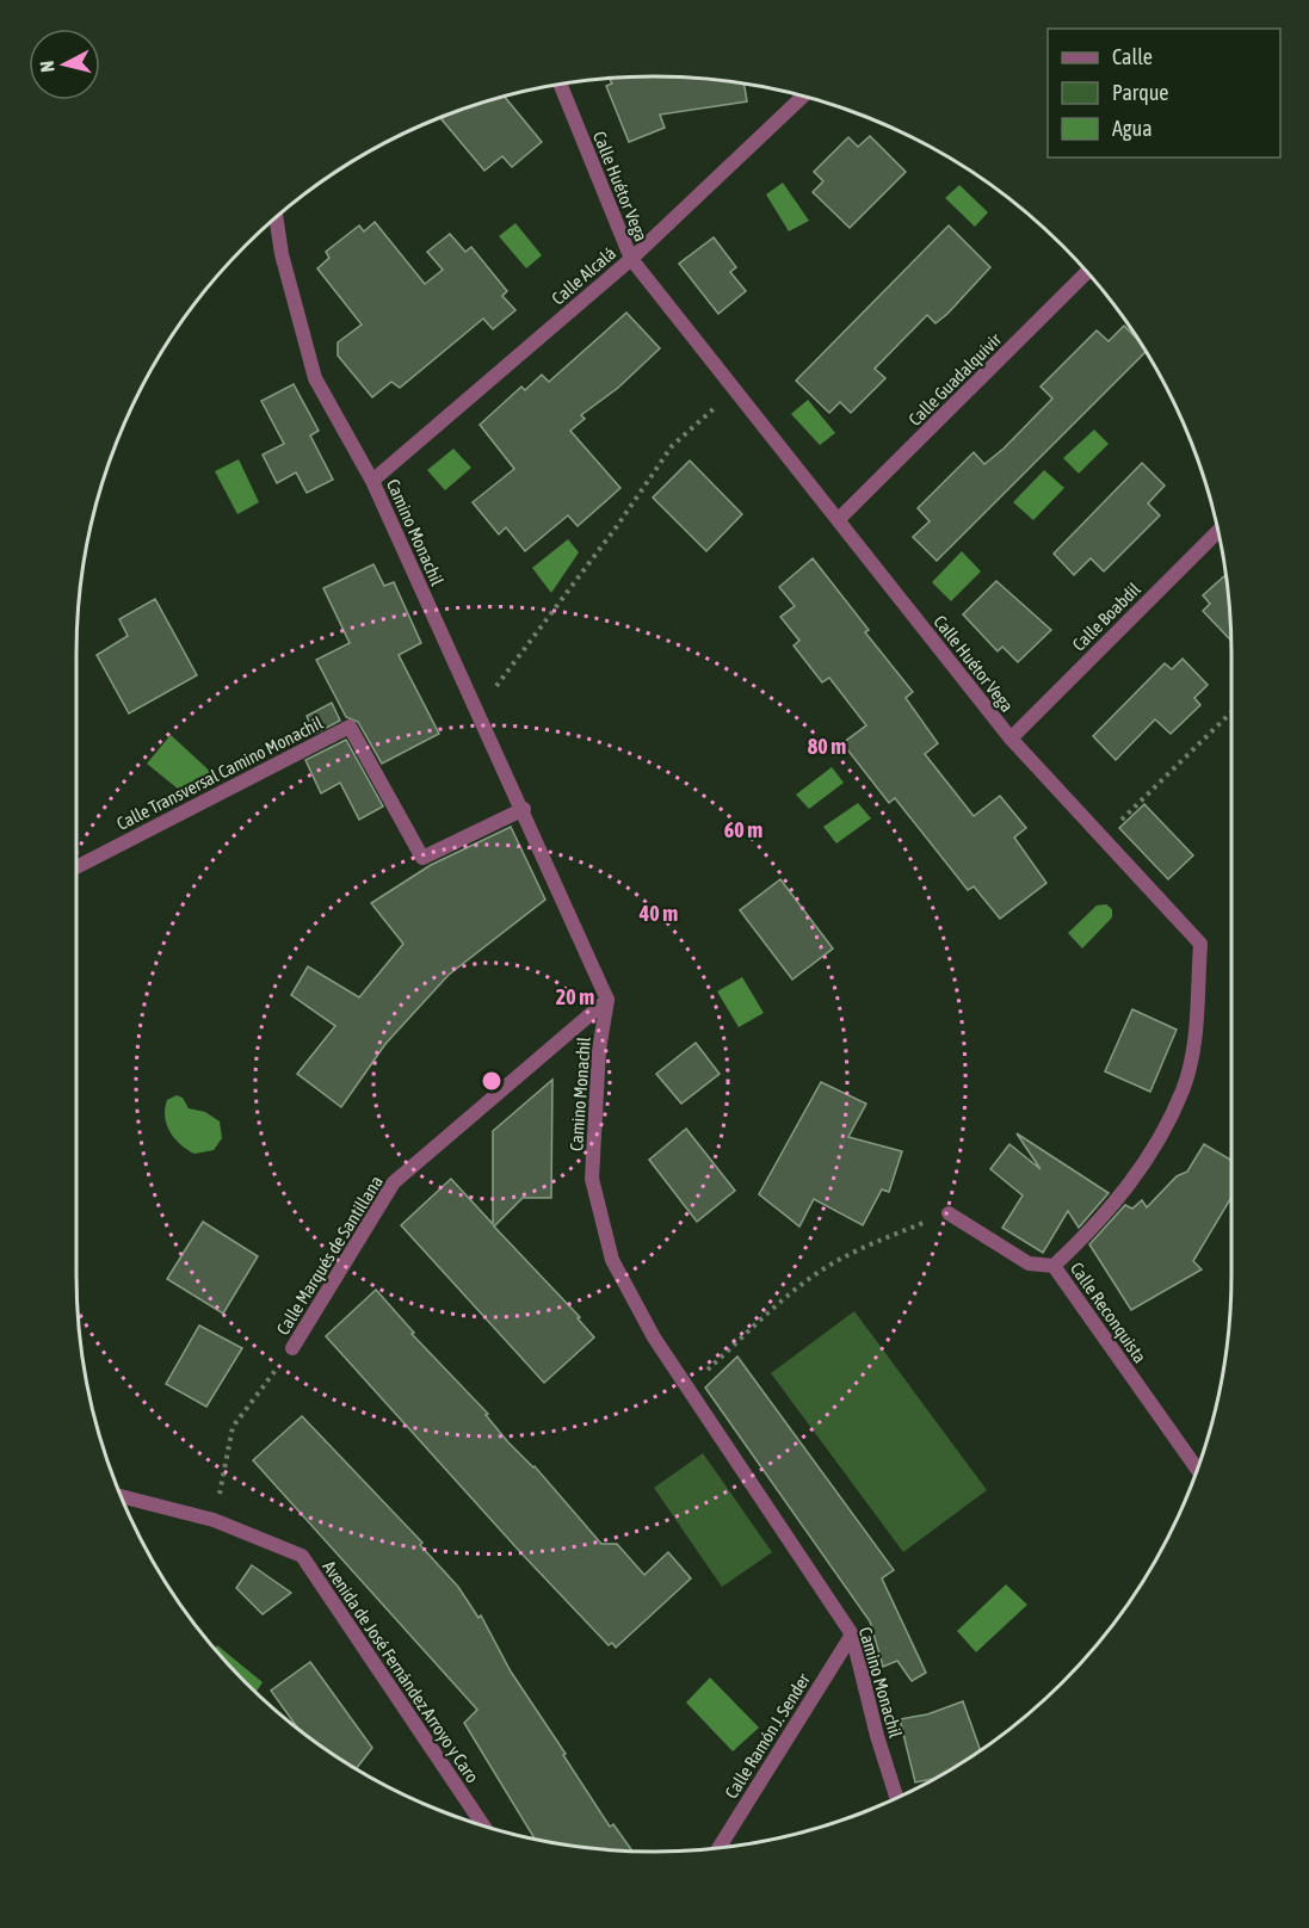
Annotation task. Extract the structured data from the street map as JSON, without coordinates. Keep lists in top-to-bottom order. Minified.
{"streets":{"street":["Calle Huétor Vega","Calle Alcalá","Calle Guadalquivir","Camino Monachil","Calle Boabdil","Calle Transversal Camino Monachil","Calle Marqués de Santillana","Calle Reconquista","Avenida de José Fernández Arroyo y Caro","Calle Ramón J. Sender"]},"crossings":[["Calle Huétor Vega","Calle Alcalá"],["Calle Huétor Vega","Calle Guadalquivir"],["Calle Huétor Vega","Calle Boabdil"],["Calle Huétor Vega","Calle Reconquista"],["Calle Alcalá","Camino Monachil"],["Camino Monachil","Calle Transversal Camino Monachil"],["Camino Monachil","Calle Marqués de Santillana"],["Camino Monachil","Calle Ramón J. Sender"],["Calle Marqués de Santillana","Avenida de José Fernández Arroyo y Caro"]],"legend":["Calle","Parque","Agua"],"north":"left","rings":["80 m","60 m","40 m","20 m"]}
